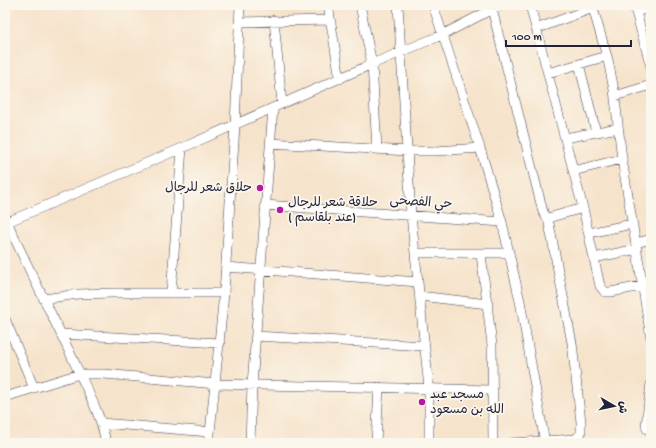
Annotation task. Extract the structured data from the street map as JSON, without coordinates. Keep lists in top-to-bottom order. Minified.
{"streets":{"street":["حي الفصحى"]},"places":["حلاق شعر للرجال","حلاقة شعر للرجال ( عند بلقاسم)","مسجد عبد الله بن مسعود"],"scale_bar":"100 m","north":"right"}
